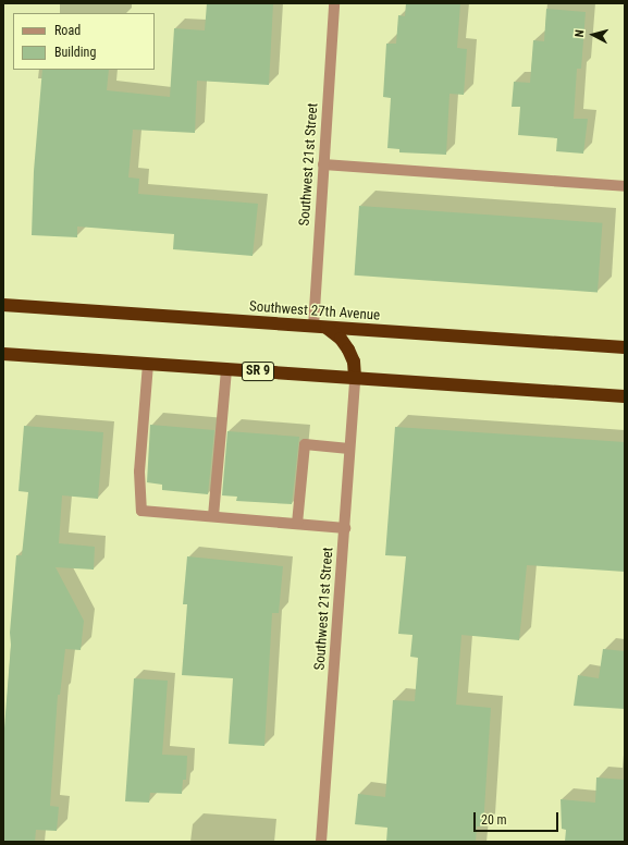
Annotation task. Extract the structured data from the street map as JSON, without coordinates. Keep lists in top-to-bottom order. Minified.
{"streets":{"highway":["Southwest 27th Avenue","SR 9"],"street":["Southwest 21st Street"]},"crossings":[["Southwest 21st Street","Southwest 27th Avenue"],["Southwest 21st Street","SR 9"]],"legend":["Road","Building"],"scale_bar":"20 m","north":"left"}
